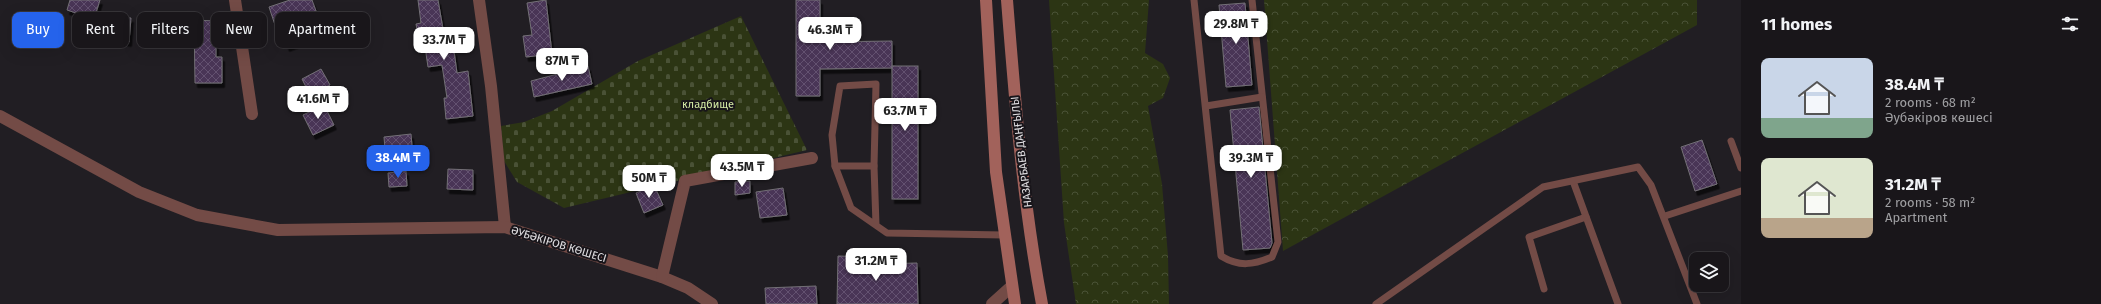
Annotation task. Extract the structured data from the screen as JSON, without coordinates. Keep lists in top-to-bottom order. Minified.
{"streets":{"main road":["НАЗАРБАЕВ ДАҢҒЫЛЫ"],"street":["ӘУБӘКІРОВ КӨШЕСІ"]},"parks":["кладбище"],"page":{"heading":"11 homes","price":["29.8M ₸","46.3M ₸","33.7M ₸","87M ₸","41.6M ₸","63.7M ₸","38.4M ₸","39.3M ₸","43.5M ₸","50M ₸","31.2M ₸"],"chip":["Buy","Rent","Filters","New","Apartment"],"list":[{"name":"38.4M ₸","note":"2 rooms · 68 m² · Әубәкіров көшесі"},{"name":"31.2M ₸","note":"2 rooms · 58 m² · Apartment"}]}}
